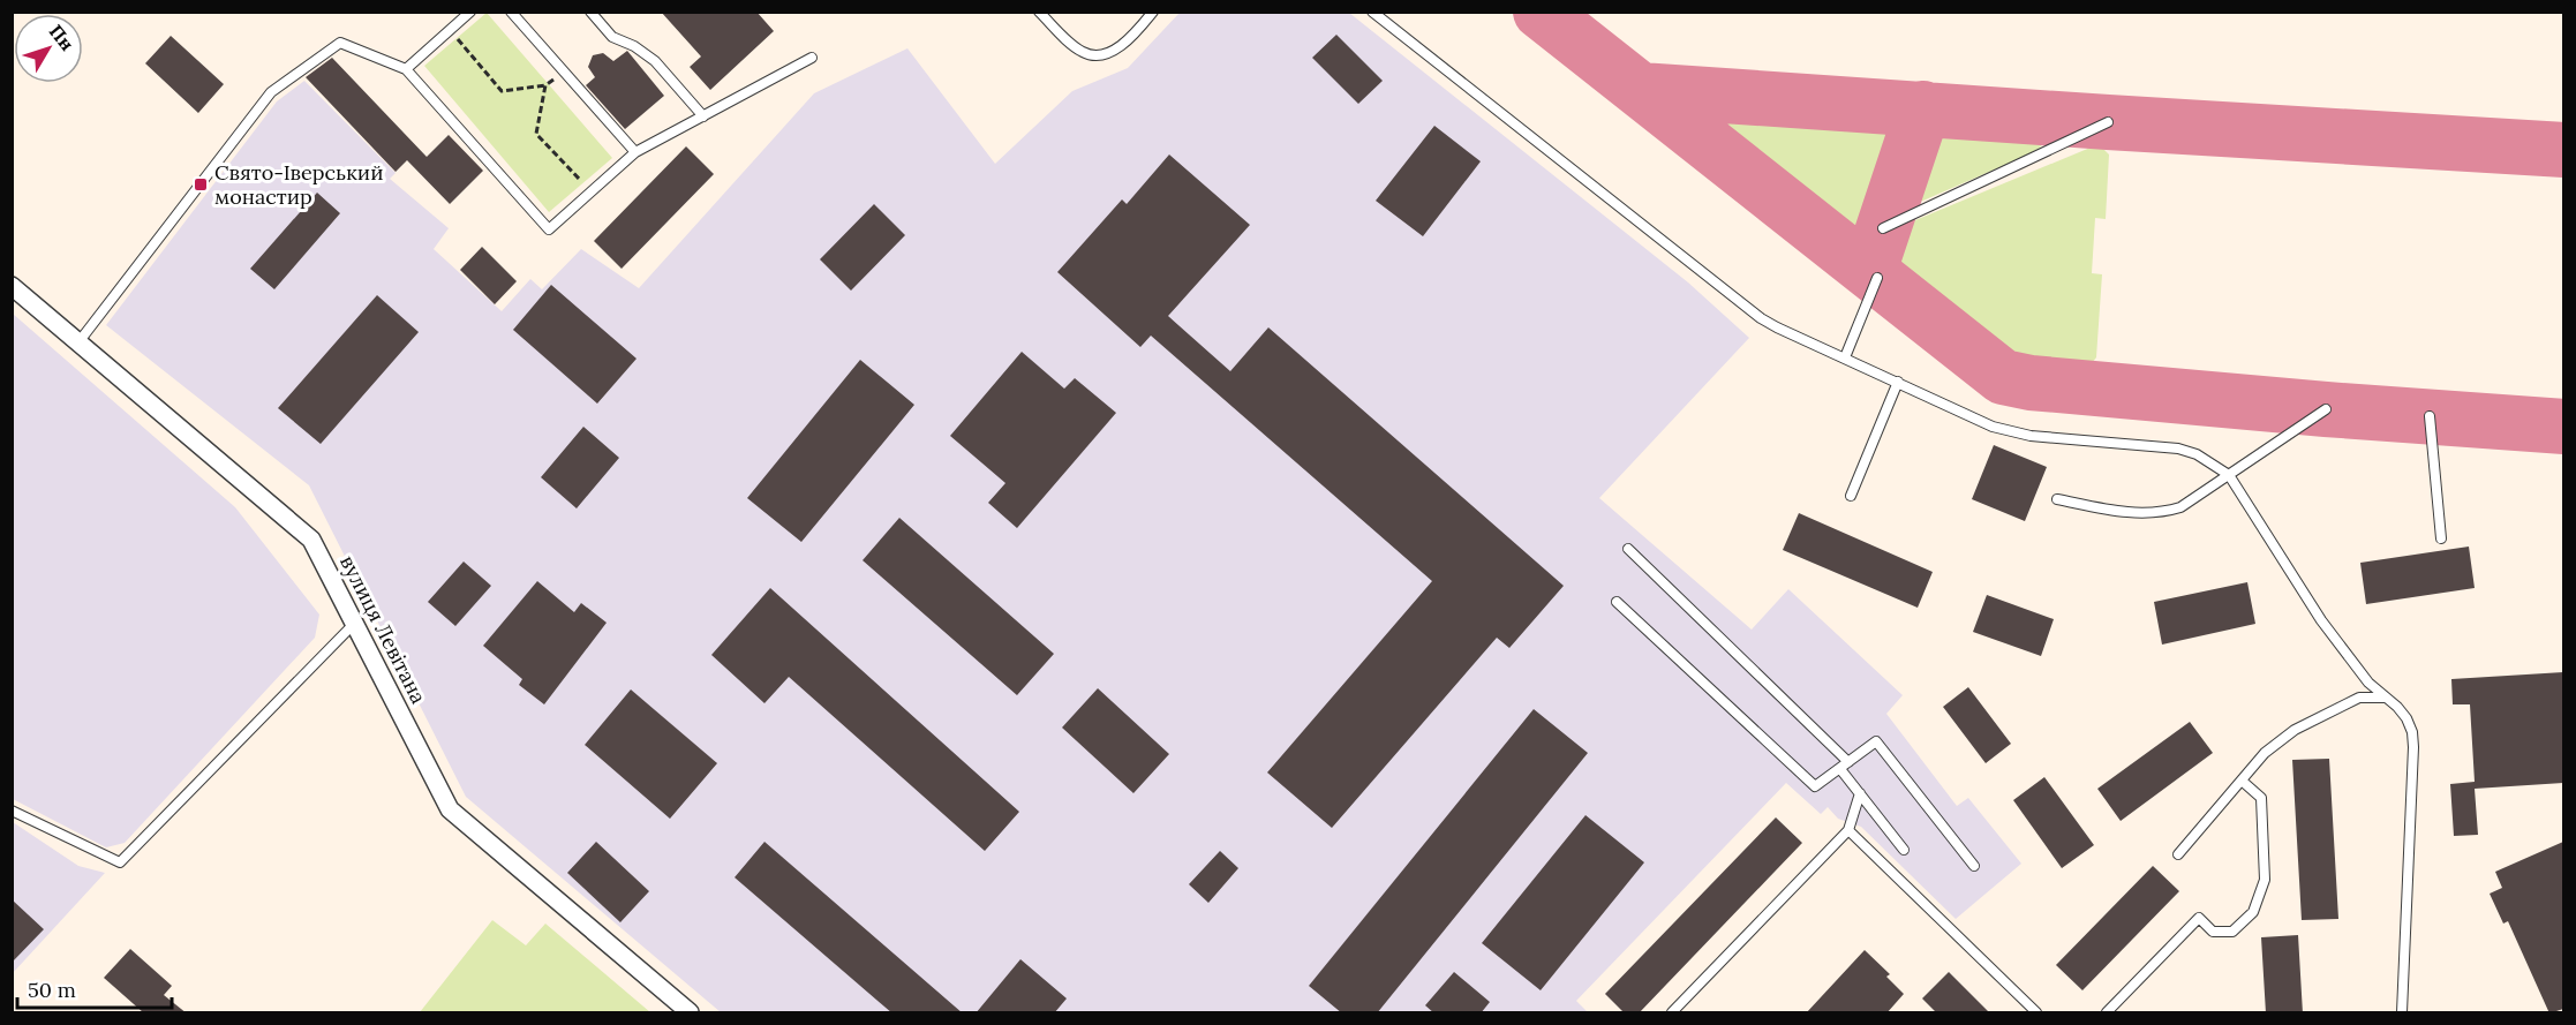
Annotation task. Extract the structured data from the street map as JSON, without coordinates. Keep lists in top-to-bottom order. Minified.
{"streets":{"street":["вулиця Левітана"]},"places":{"transit":["Свято-Іверський монастир"]},"scale_bar":"50 m","north":"top right"}
